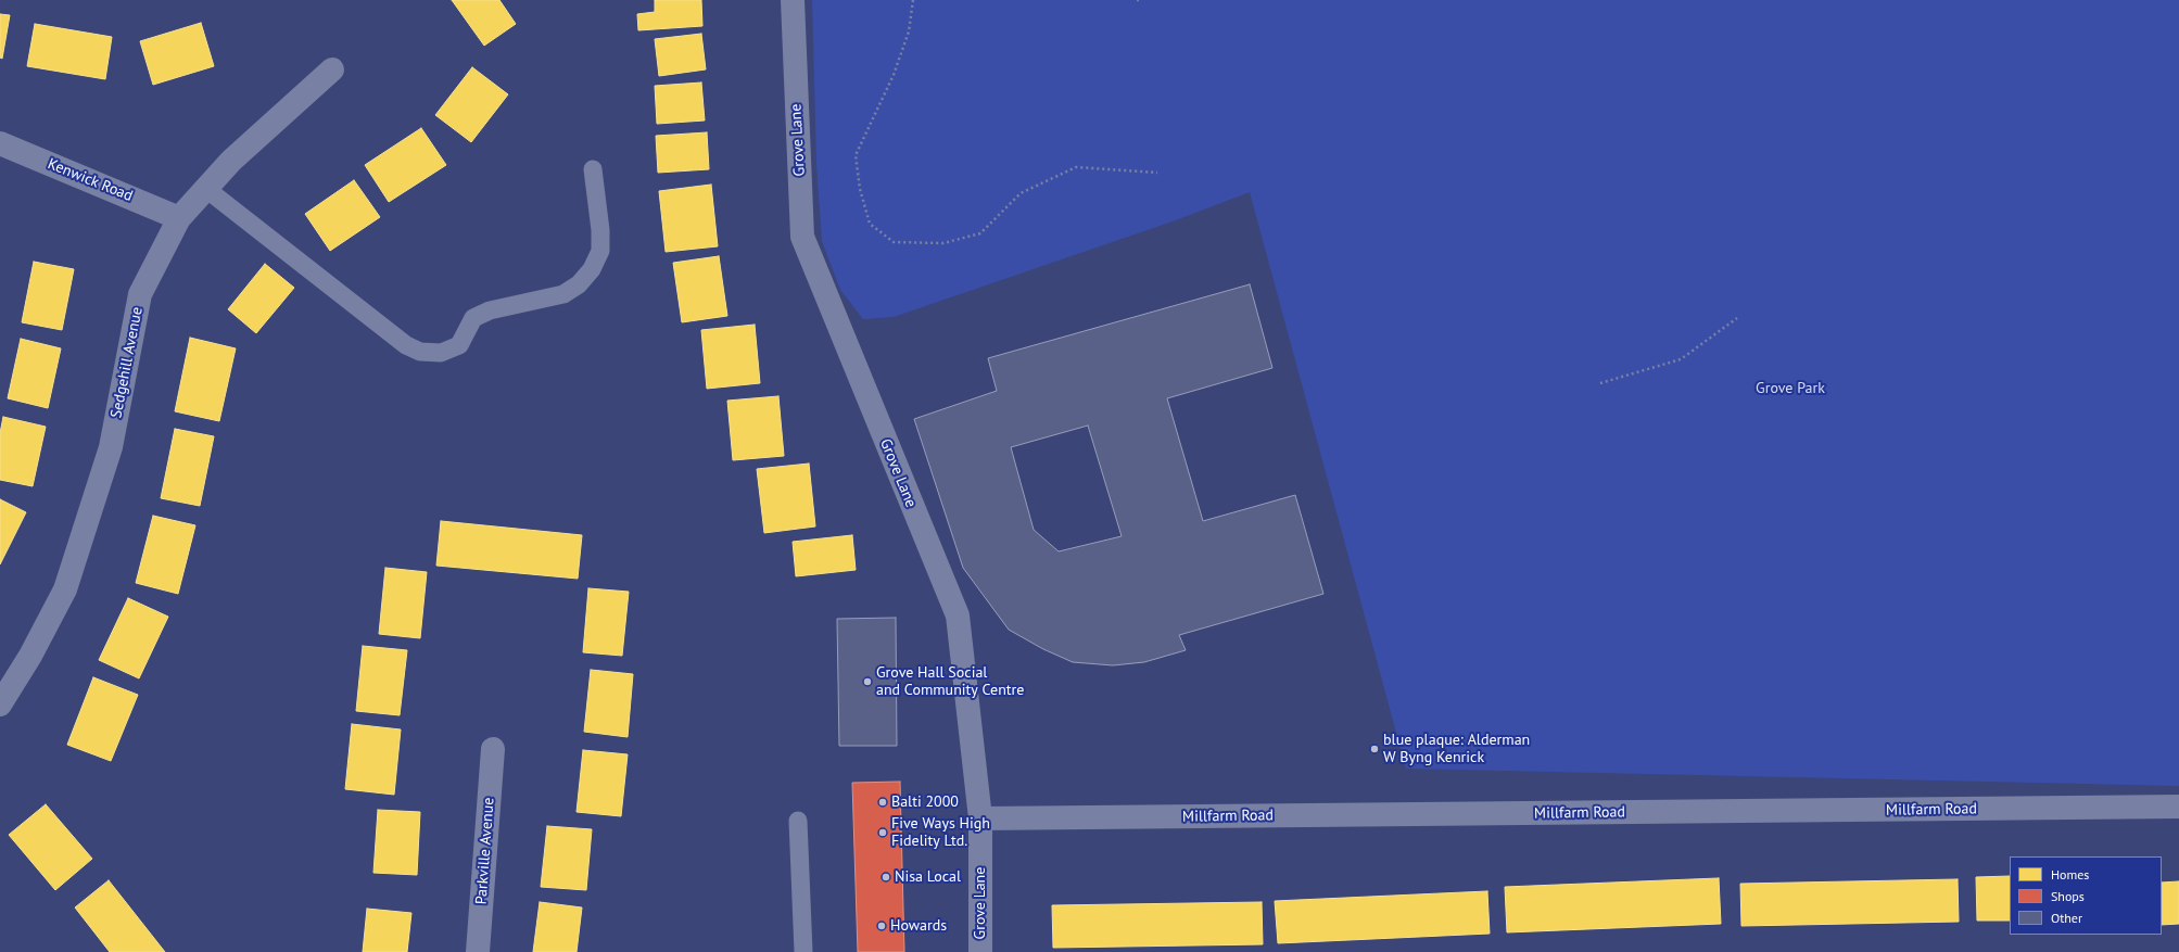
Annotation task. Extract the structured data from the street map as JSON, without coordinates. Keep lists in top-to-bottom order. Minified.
{"streets":{"street":["Grove Lane","Kenwick Road","Sedgehill Avenue","Millfarm Road","Parkville Avenue"]},"crossings":[["Grove Lane","Millfarm Road"],["Kenwick Road","Sedgehill Avenue"]],"parks":["Grove Park"],"places":["Grove Hall Social and Community Centre","blue plaque: Alderman W Byng Kenrick","Balti 2000","Five Ways High Fidelity Ltd.","Nisa Local","Howards"],"legend":["Homes","Shops","Other"]}
